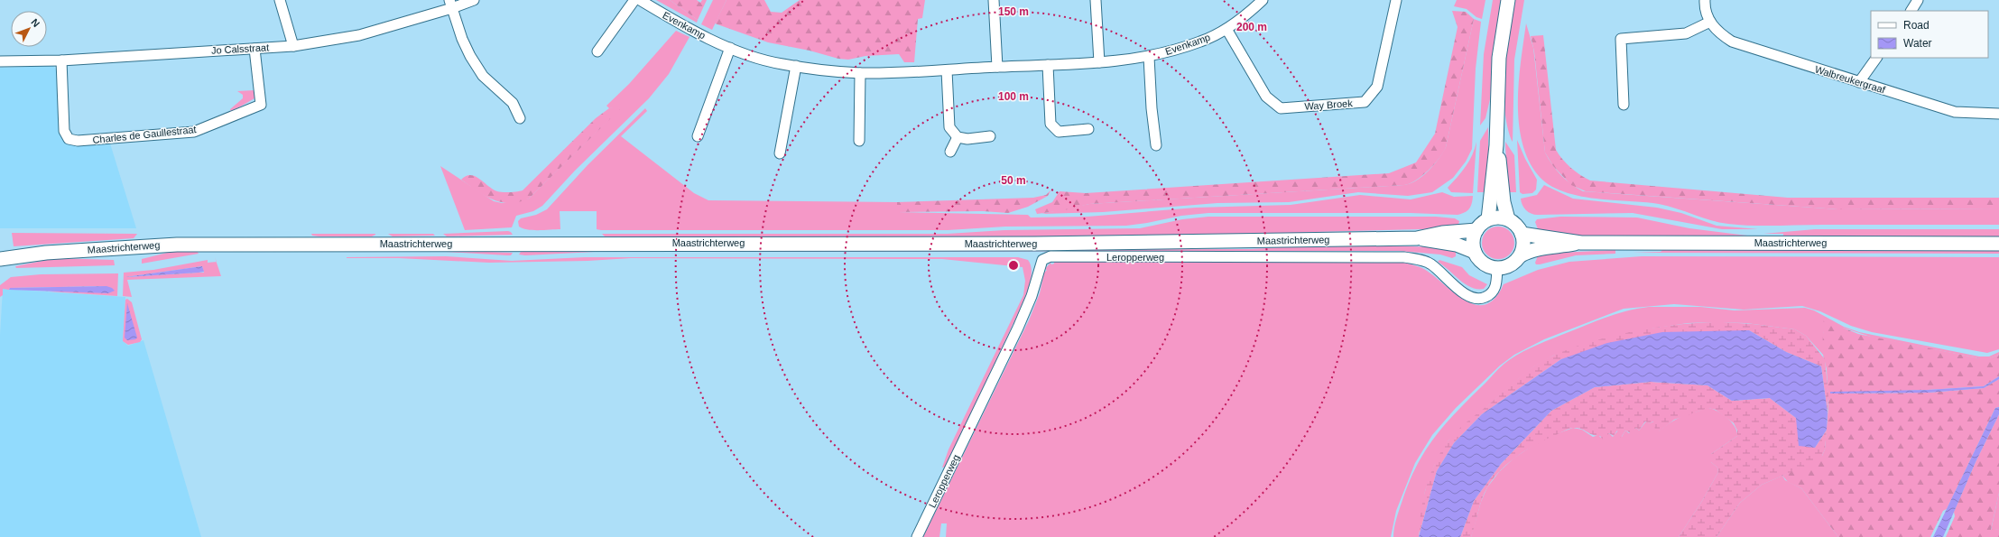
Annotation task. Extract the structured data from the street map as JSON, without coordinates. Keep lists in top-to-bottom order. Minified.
{"streets":{"main road":["Maastrichterweg"],"street":["Evenkamp","Jo Calsstraat","Walbreukergraaf","Way Broek","Charles de Gaullestraat","Leropperweg"]},"crossings":[["Evenkamp","Way Broek"],["Jo Calsstraat","Charles de Gaullestraat"],["Maastrichterweg","Leropperweg"]],"legend":["Road","Water"],"north":"top right","rings":["150 m","200 m","100 m","50 m"]}
